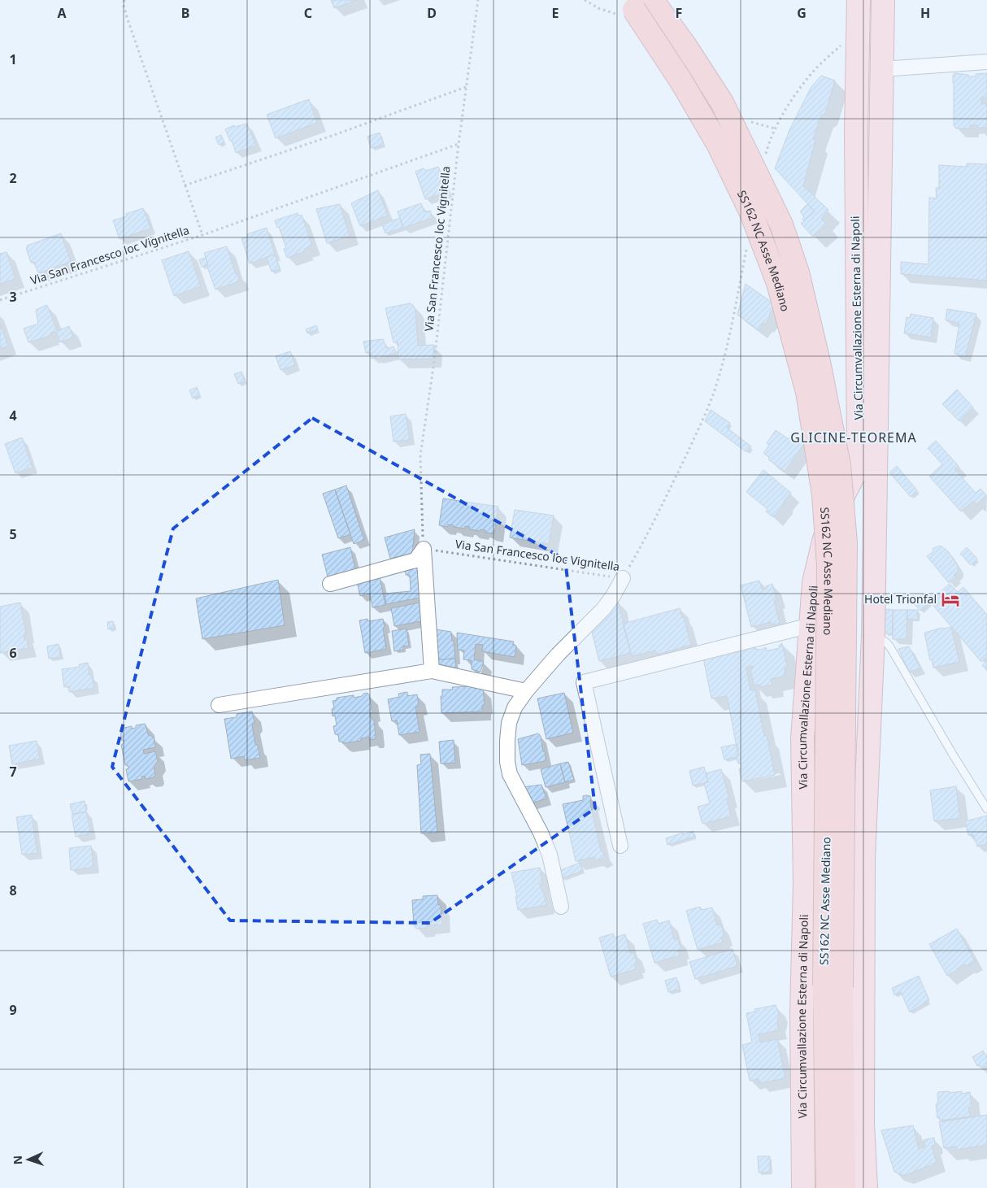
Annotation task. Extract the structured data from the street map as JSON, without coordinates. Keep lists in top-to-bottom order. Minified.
{"streets":{"highway":["SS162 NC Asse Mediano"],"main road":["Via Circumvallazione Esterna di Napoli"],"path":["Via San Francesco loc Vignitella"]},"districts":["GLICINE-TEOREMA"],"places":{"hotel":["Hotel Trionfal"]},"north":"left","grid":{"columns":["A","B","C","D","E","F","G","H"],"rows":["1","2","3","4","5","6","7","8","9"]}}
